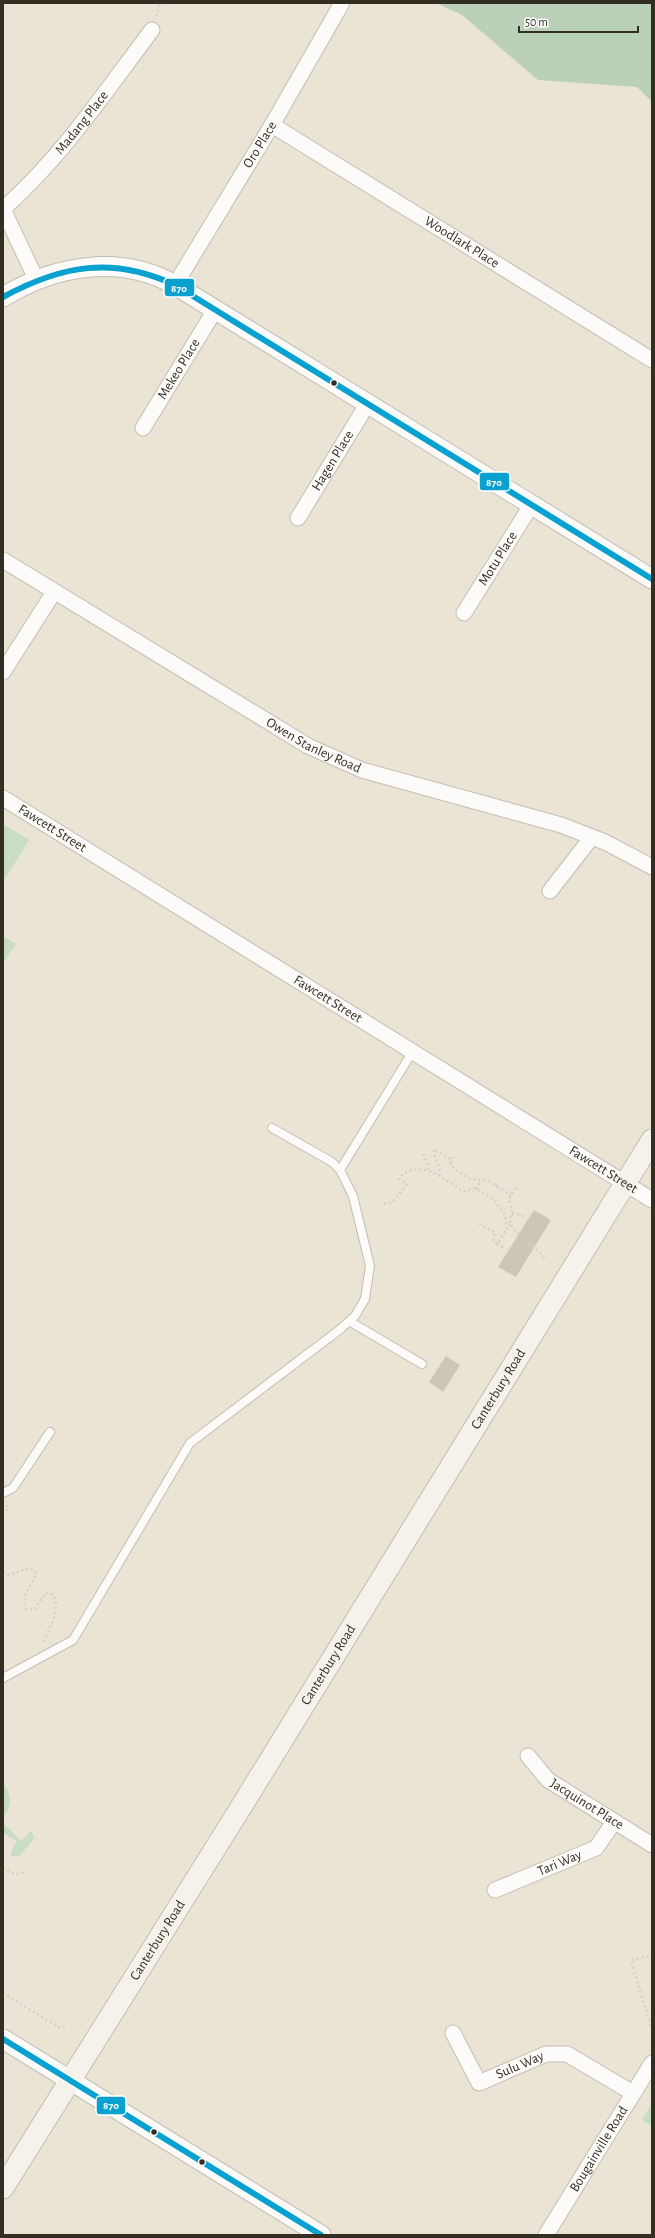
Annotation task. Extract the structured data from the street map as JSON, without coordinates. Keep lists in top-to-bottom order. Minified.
{"streets":{"main road":["Canterbury Road"],"street":["Madang Place","Oro Place","Woodlark Place","Mekeo Place","Hagen Place","Motu Place","Owen Stanley Road","Fawcett Street","Jacquinot Place","Tari Way","Sulu Way","Bougainville Road"]},"crossings":[["Oro Place","Woodlark Place"],["Fawcett Street","Canterbury Road"],["Jacquinot Place","Tari Way"],["Sulu Way","Bougainville Road"]],"lines":["transit line 870"],"scale_bar":"50 m"}
